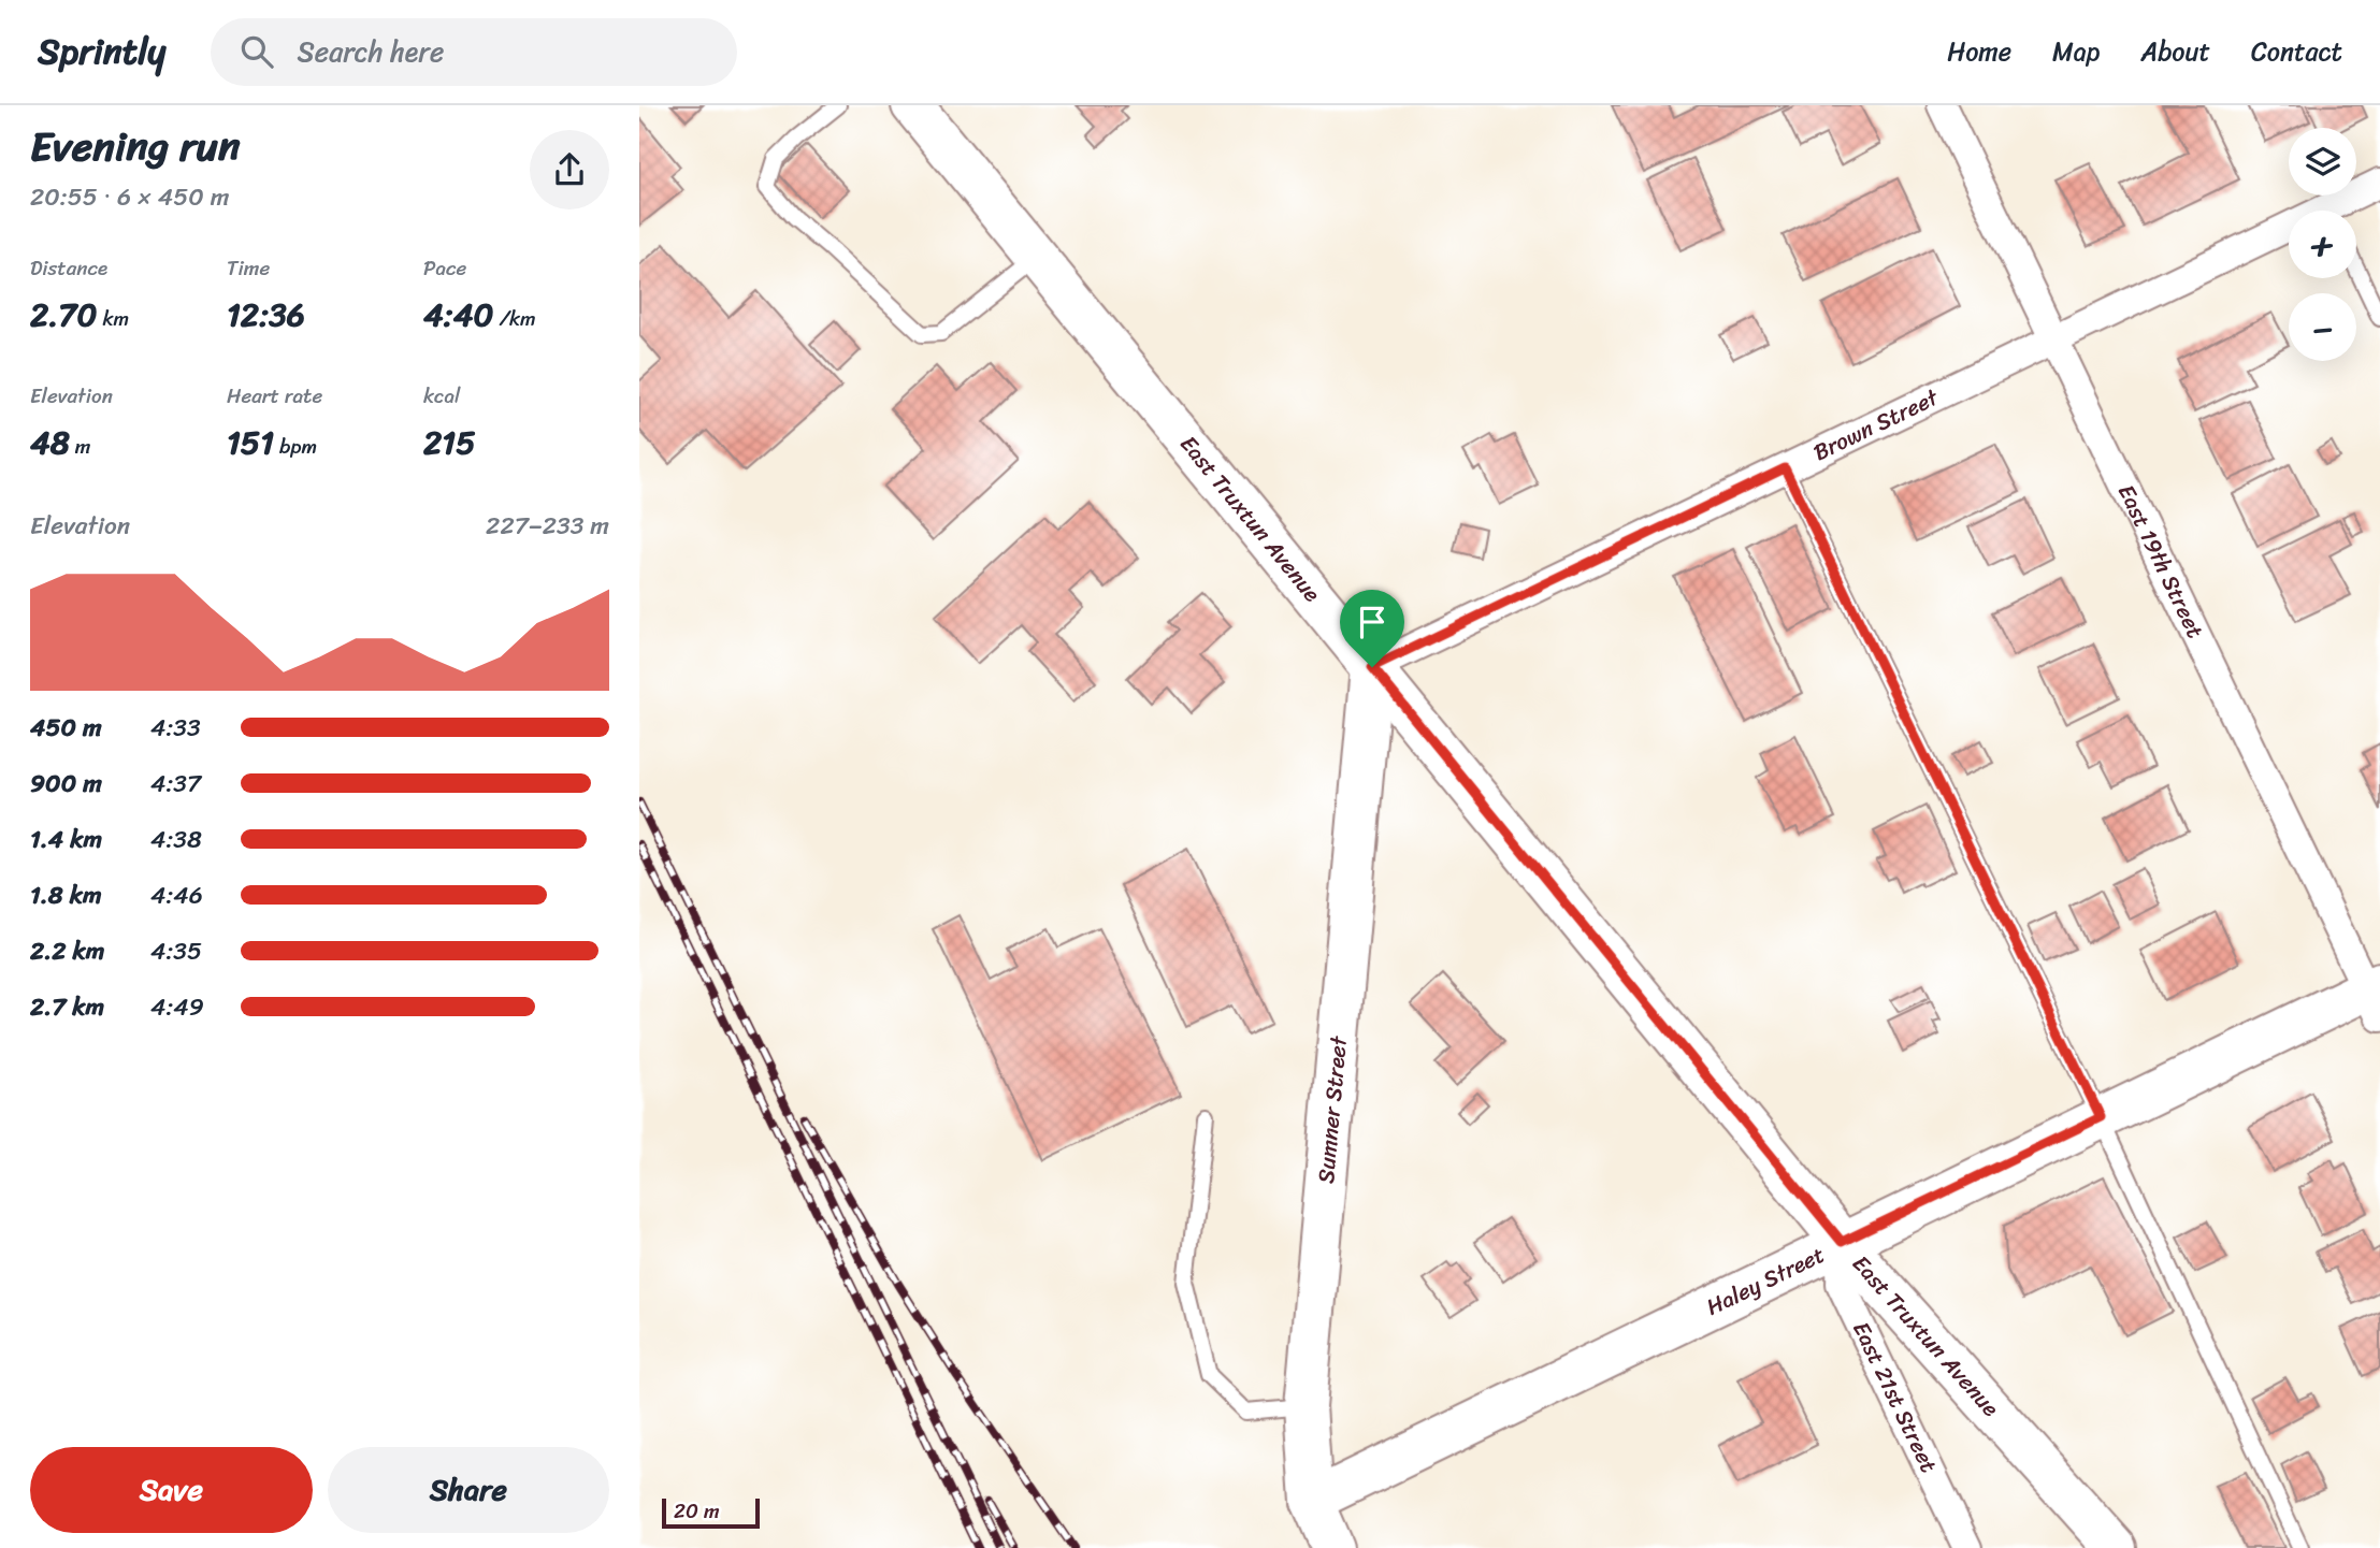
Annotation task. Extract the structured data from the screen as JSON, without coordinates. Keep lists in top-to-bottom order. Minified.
{"streets":{"street":["Brown Street","East Truxtun Avenue","East 19th Street","Sumner Street","Haley Street","East 21st Street"]},"crossings":[["Brown Street","East Truxtun Avenue"],["Brown Street","East 19th Street"],["Brown Street","Sumner Street"],["East Truxtun Avenue","Sumner Street"],["East Truxtun Avenue","Haley Street"],["East Truxtun Avenue","East 21st Street"],["East 19th Street","Haley Street"],["Sumner Street","Haley Street"],["Haley Street","East 21st Street"]],"scale_bar":"20 m","page":{"header":"Sprintly","search":"Search here","nav":["Home","Map","About","Contact"],"heading":["Evening run","20:55 · 6 × 450 m"],"map_buttons":["+","−"],"stats":[["Distance","2.70 km"],["Time","12:36"],["Pace","4:40 /km"],["Elevation","48 m"],["Heart rate","151 bpm"],["kcal","215"]],"chart":["Elevation","227–233 m"],"list":[{"name":"450 m","note":"4:33"},{"name":"900 m","note":"4:37"},{"name":"1.4 km","note":"4:38"},{"name":"1.8 km","note":"4:46"},{"name":"2.2 km","note":"4:35"},{"name":"2.7 km","note":"4:49"}],"buttons":["Save","Share"],"scale":"20 m"}}
